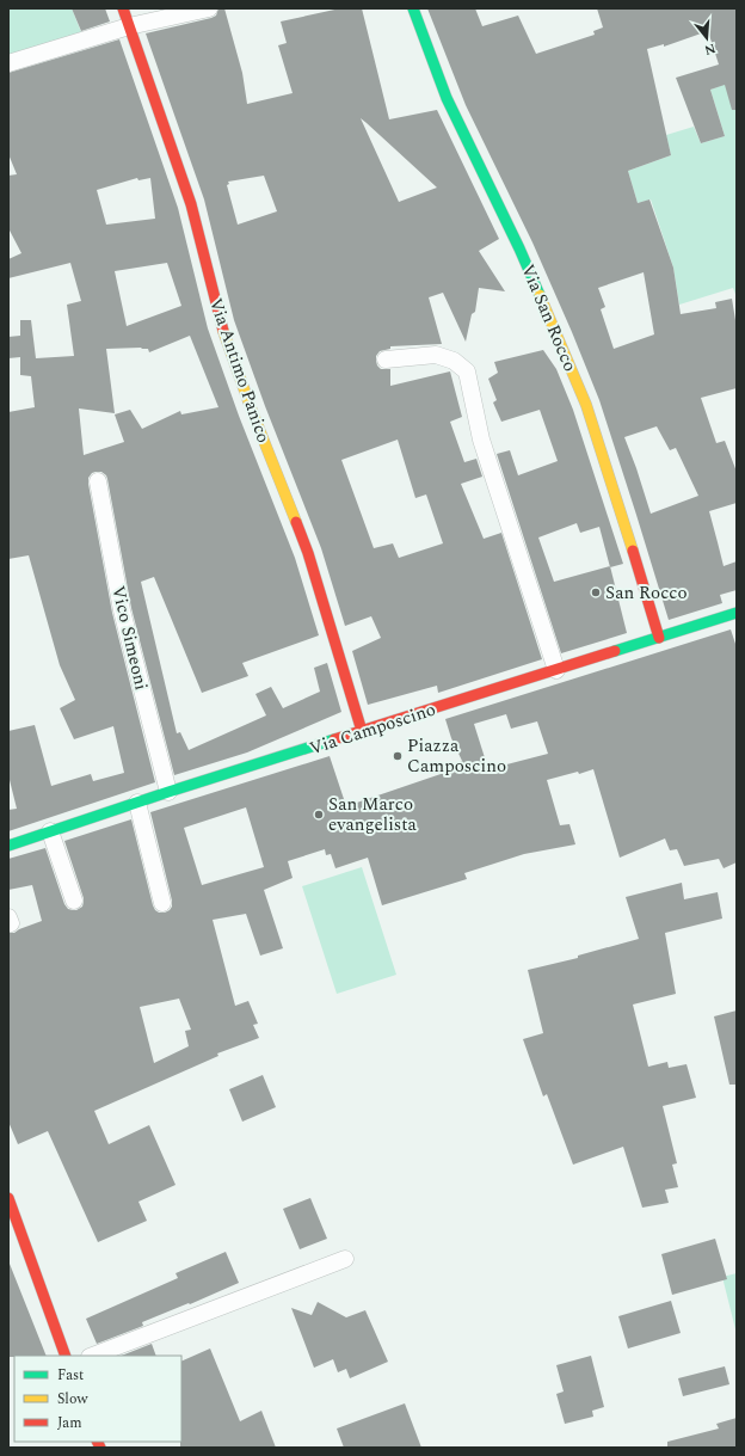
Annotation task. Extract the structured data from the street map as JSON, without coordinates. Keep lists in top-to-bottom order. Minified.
{"streets":{"street":["Via San Rocco","Via Antimo Panico","Vico Simeoni","Via Camposcino"]},"crossings":[["Via San Rocco","Via Camposcino"],["Via Antimo Panico","Via Camposcino"],["Vico Simeoni","Via Camposcino"]],"places":["San Rocco","Piazza Camposcino","San Marco evangelista"],"legend":["Fast","Slow","Jam"],"north":"bottom"}
